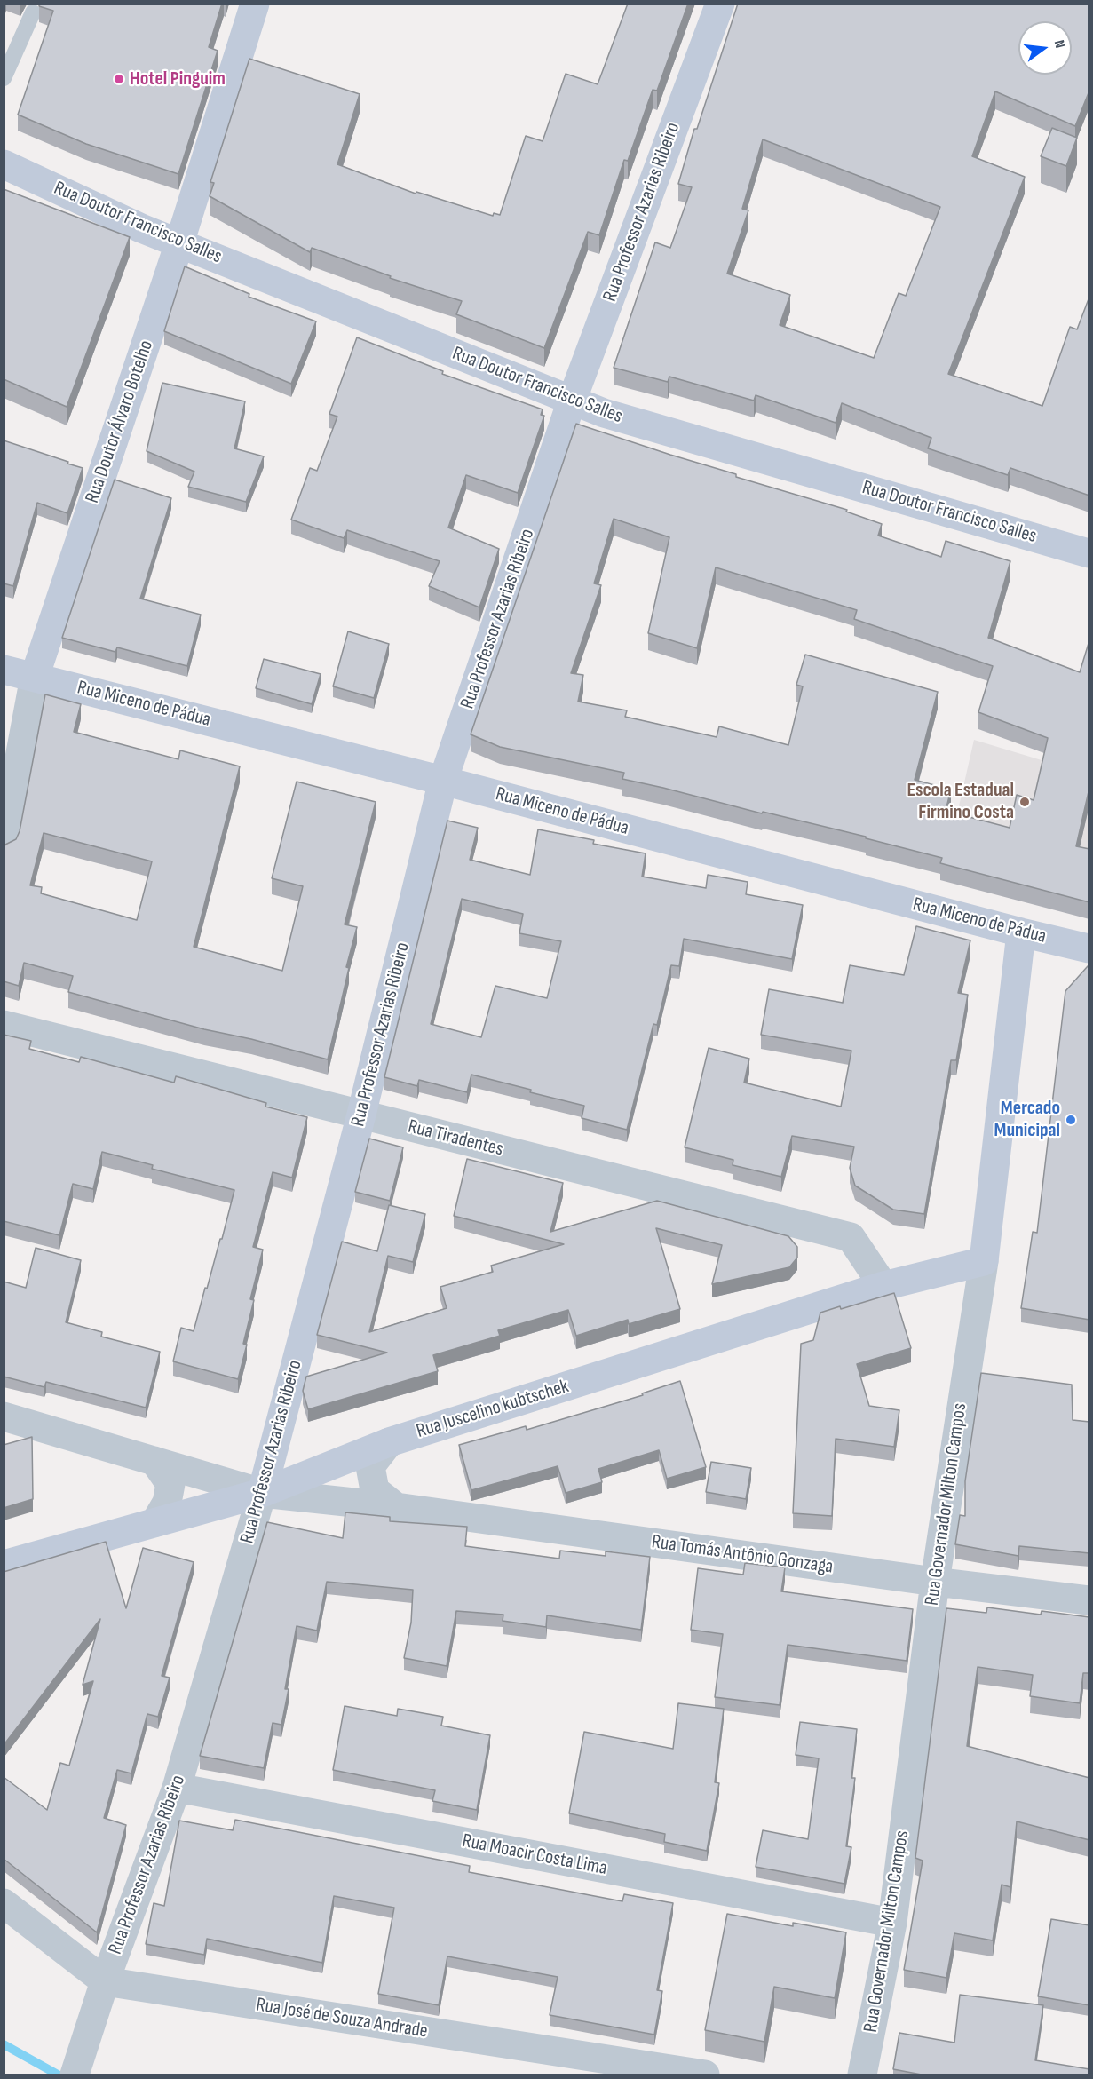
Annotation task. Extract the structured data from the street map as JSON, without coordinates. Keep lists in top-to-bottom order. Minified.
{"streets":{"main road":["Rua Professor Azarias Ribeiro","Rua Doutor Francisco Salles","Rua Doutor Álvaro Botelho","Rua Miceno de Pádua","Rua Juscelino kubtschek","Rua Governador Milton Campos"],"street":["Rua Tiradentes","Rua Tomás Antônio Gonzaga","Rua Moacir Costa Lima","Rua José de Souza Andrade"]},"crossings":[["Rua Professor Azarias Ribeiro","Rua Doutor Francisco Salles"],["Rua Professor Azarias Ribeiro","Rua Miceno de Pádua"],["Rua Professor Azarias Ribeiro","Rua Tiradentes"],["Rua Professor Azarias Ribeiro","Rua Juscelino kubtschek"],["Rua Professor Azarias Ribeiro","Rua Tomás Antônio Gonzaga"],["Rua Professor Azarias Ribeiro","Rua Moacir Costa Lima"],["Rua Professor Azarias Ribeiro","Rua José de Souza Andrade"],["Rua Doutor Francisco Salles","Rua Doutor Álvaro Botelho"],["Rua Doutor Álvaro Botelho","Rua Miceno de Pádua"],["Rua Miceno de Pádua","Rua Governador Milton Campos"],["Rua Tiradentes","Rua Juscelino kubtschek"],["Rua Juscelino kubtschek","Rua Governador Milton Campos"],["Rua Juscelino kubtschek","Rua Tomás Antônio Gonzaga"],["Rua Governador Milton Campos","Rua Tomás Antônio Gonzaga"],["Rua Governador Milton Campos","Rua Moacir Costa Lima"]],"places":["Hotel Pinguim","Escola Estadual Firmino Costa","Mercado Municipal"],"north":"right"}
